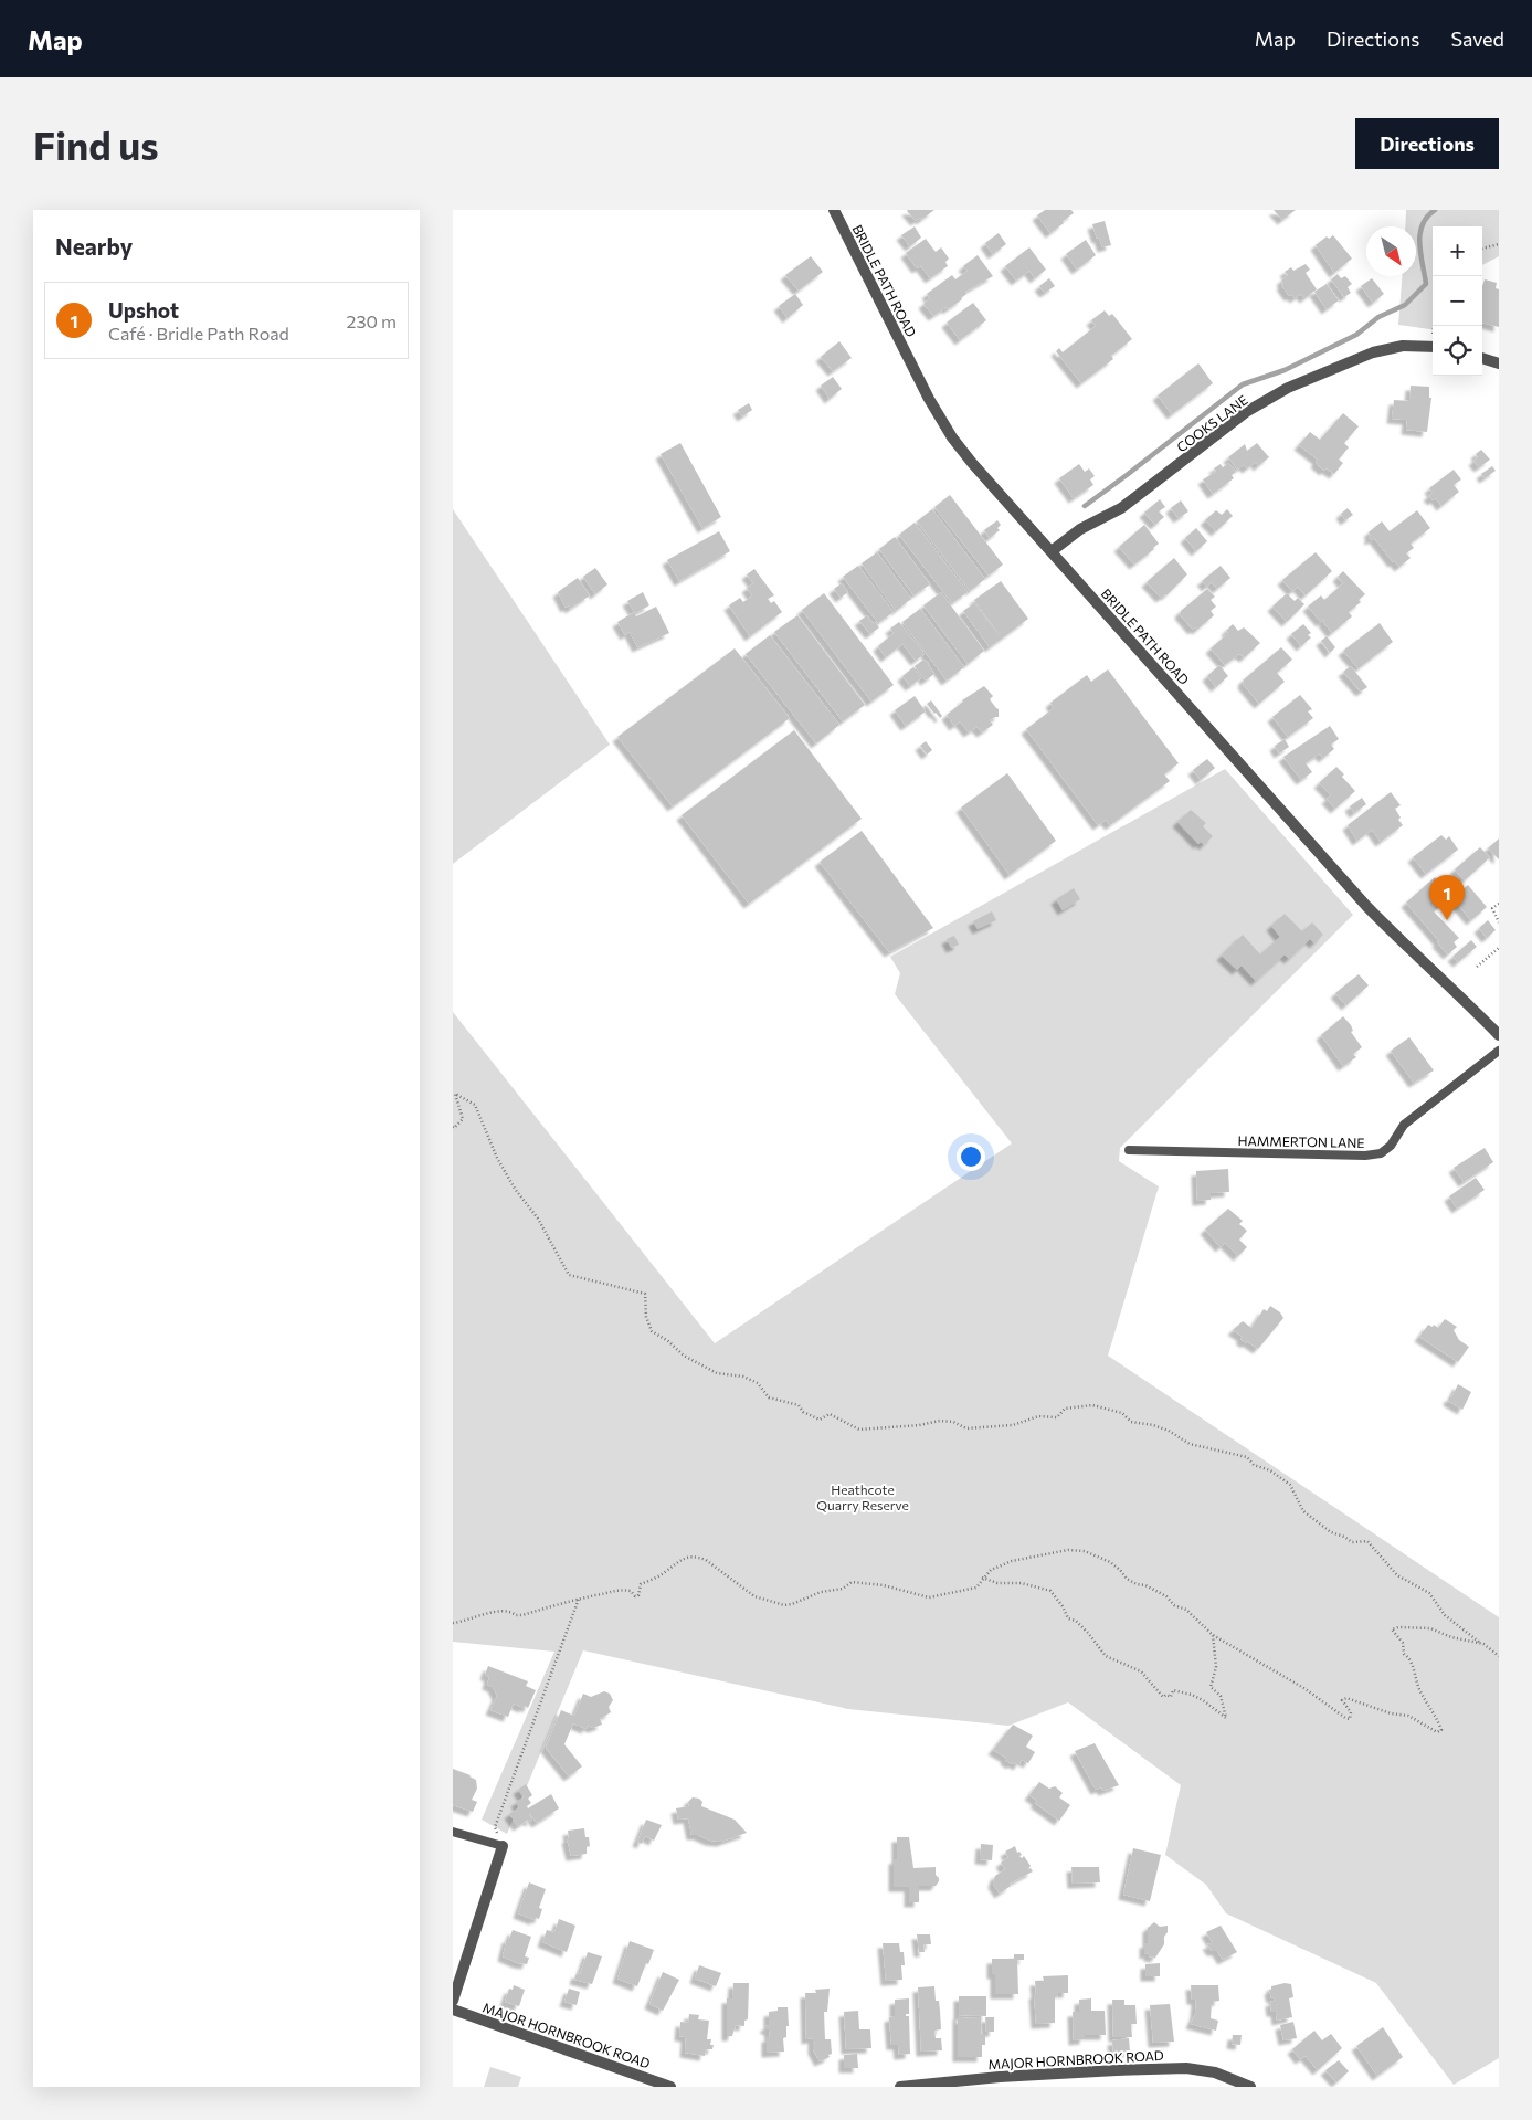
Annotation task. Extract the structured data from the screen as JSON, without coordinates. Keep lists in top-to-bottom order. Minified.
{"streets":{"street":["BRIDLE PATH ROAD","COOKS LANE","MAJOR HORNBROOK ROAD"],"lane":["HAMMERTON LANE"]},"crossings":[["BRIDLE PATH ROAD","COOKS LANE"]],"parks":["Heathcote Quarry Reserve"],"north":"bottom right","page":{"header":"Map","nav":["Map","Directions","Saved"],"buttons":"Directions","title":"Find us","heading":"Nearby","map_buttons":["+","−"],"list":[{"mark":"1","name":"Upshot","note":"Café · Bridle Path Road","value":"230 m"}],"pins":"1"}}
